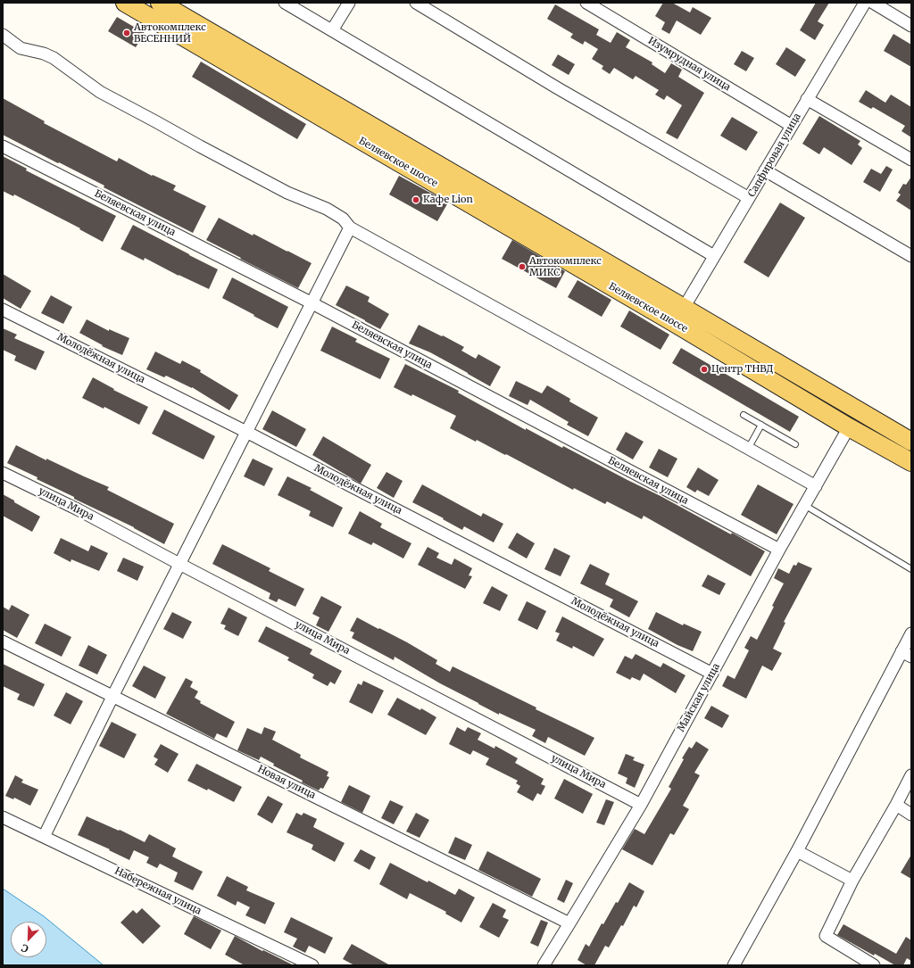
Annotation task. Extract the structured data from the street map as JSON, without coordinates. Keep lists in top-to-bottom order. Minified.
{"streets":{"main road":["Беляевское шоссе"],"street":["Изумрудная улица","Сапфировая улица","Беляевская улица","Молодёжная улица","улица Мира","Майская улица","Новая улица","Набережная улица"]},"crossings":[["Изумрудная улица","Сапфировая улица"],["Сапфировая улица","Беляевское шоссе"],["Беляевское шоссе","Майская улица"],["Беляевская улица","Майская улица"],["Молодёжная улица","Майская улица"],["улица Мира","Майская улица"],["Майская улица","Новая улица"]],"places":["Автокомплекс ВЕСЕННИЙ","Кафе Lion","Автокомплекс МИКС","Центр ТНВД"],"north":"bottom left"}
